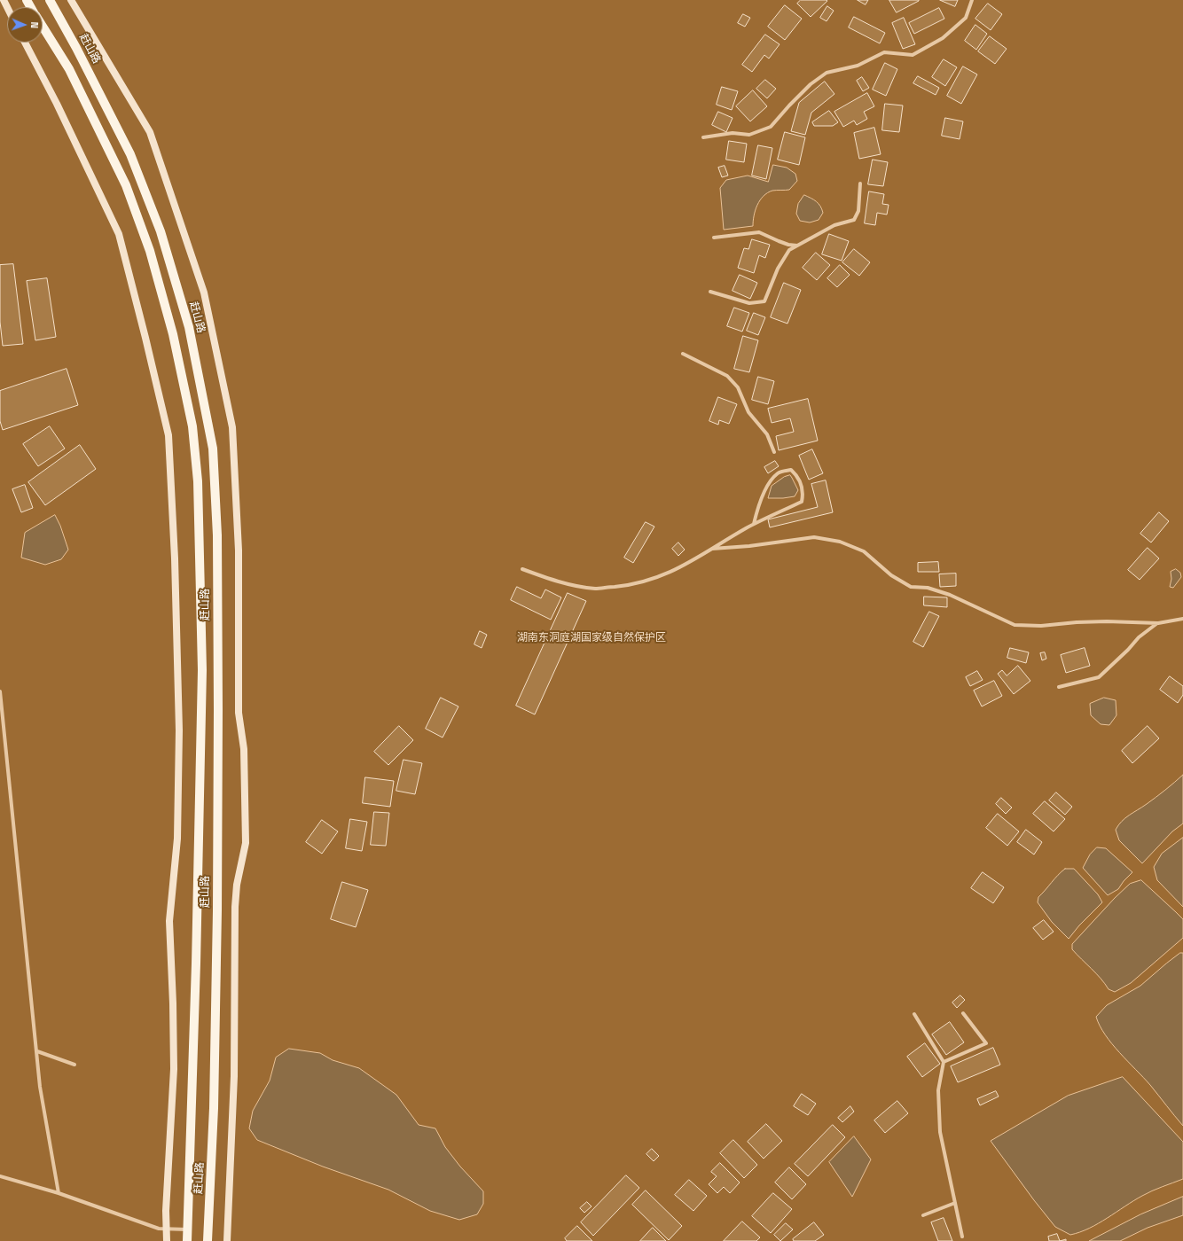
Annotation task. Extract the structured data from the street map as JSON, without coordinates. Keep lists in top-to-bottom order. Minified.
{"streets":{"main road":["赶山路"]},"parks":["湖南东洞庭湖国家级自然保护区"],"north":"right"}
